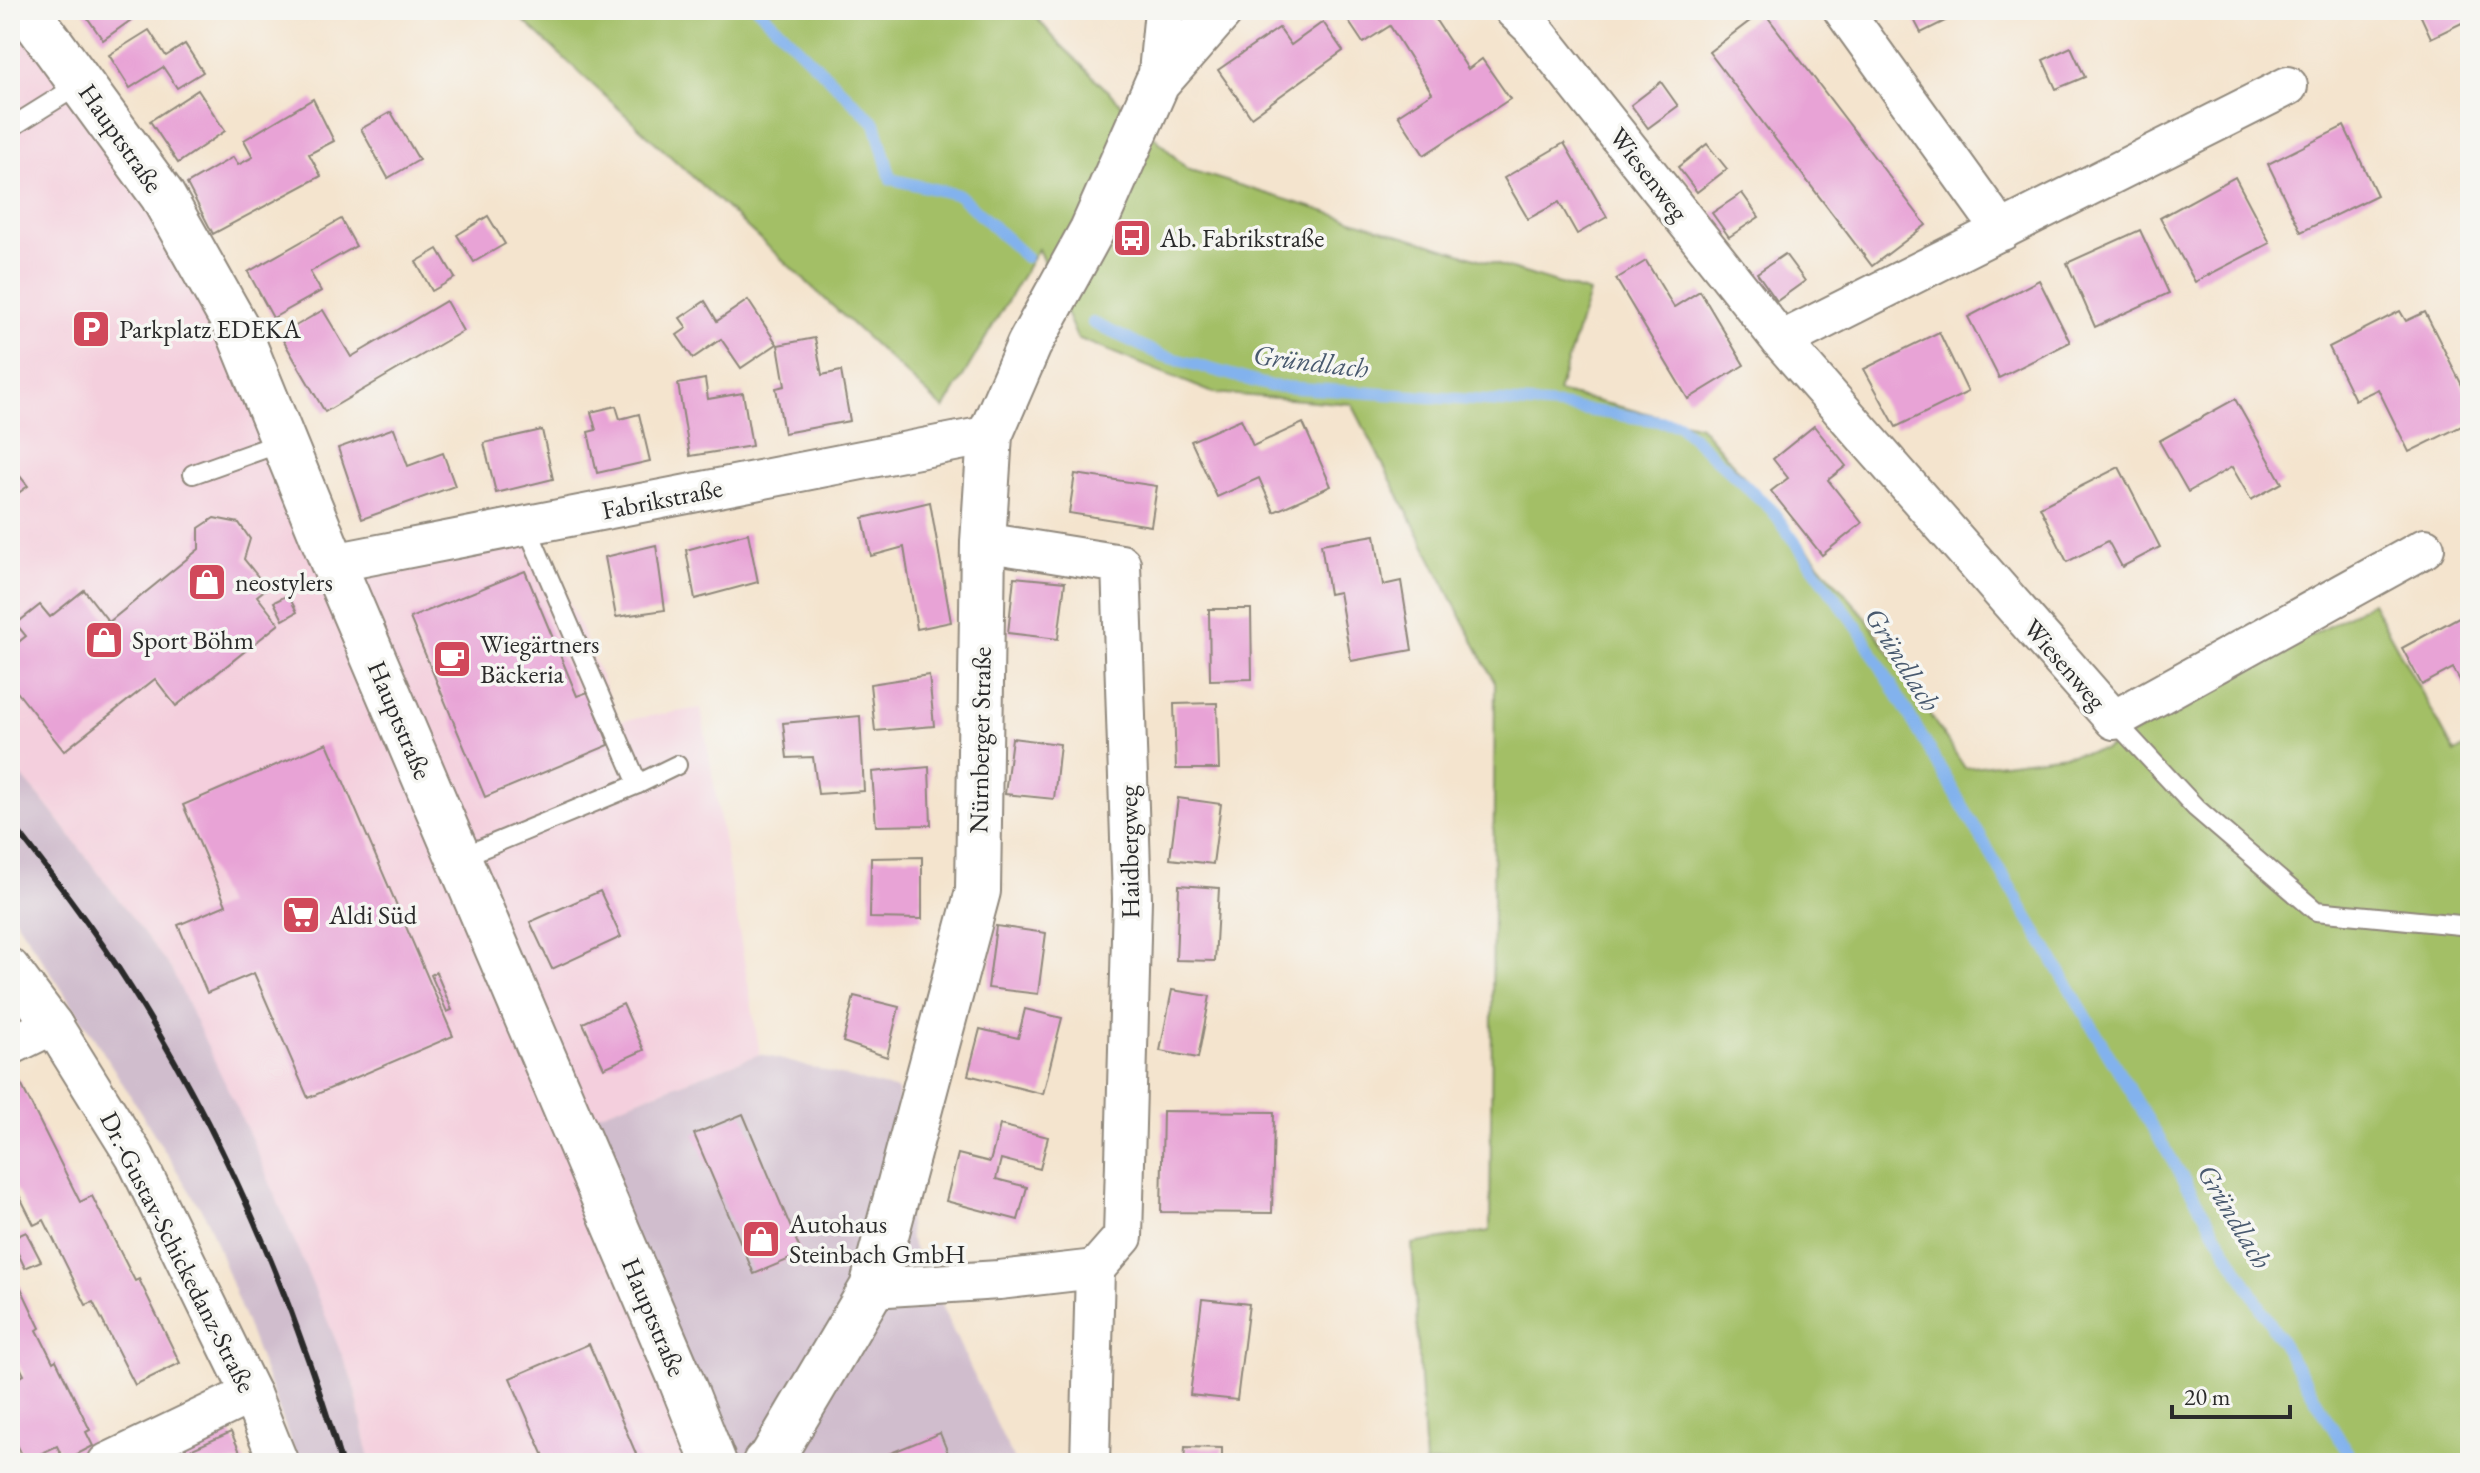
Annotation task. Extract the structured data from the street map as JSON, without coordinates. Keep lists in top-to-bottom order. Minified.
{"streets":{"street":["Hauptstraße","Wiesenweg","Fabrikstraße","Nürnberger Straße","Haidbergweg","Dr.-Gustav-Schickedanz-Straße"]},"crossings":[["Hauptstraße","Fabrikstraße"],["Fabrikstraße","Nürnberger Straße"],["Nürnberger Straße","Haidbergweg"]],"water":["Gründlach"],"places":{"bus stop":["Ab. Fabrikstraße"],"parking":["Parkplatz EDEKA"],"shop":["neostylers","Sport Böhm","Autohaus Steinbach GmbH"],"cafe":["Wiegärtners Bäckeria"],"supermarket":["Aldi Süd"]},"scale_bar":"20 m"}
